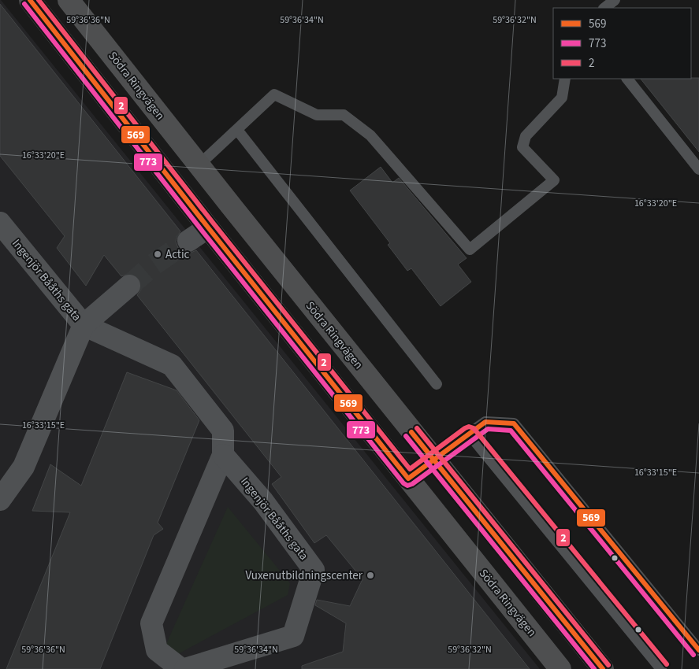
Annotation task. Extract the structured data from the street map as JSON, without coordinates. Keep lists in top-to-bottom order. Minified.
{"streets":{"main road":["Södra Ringvägen"],"street":["Ingenjör Bååths gata"]},"places":["Actic","Vuxenutbildningscenter"],"lines":["transit line 569","transit line 2","transit line 773"],"legend":["569","773","2"],"coordinates":["59°36'36\"N","59°36'34\"N","59°36'32\"N","16°33'20\"E","16°33'15\"E"]}
